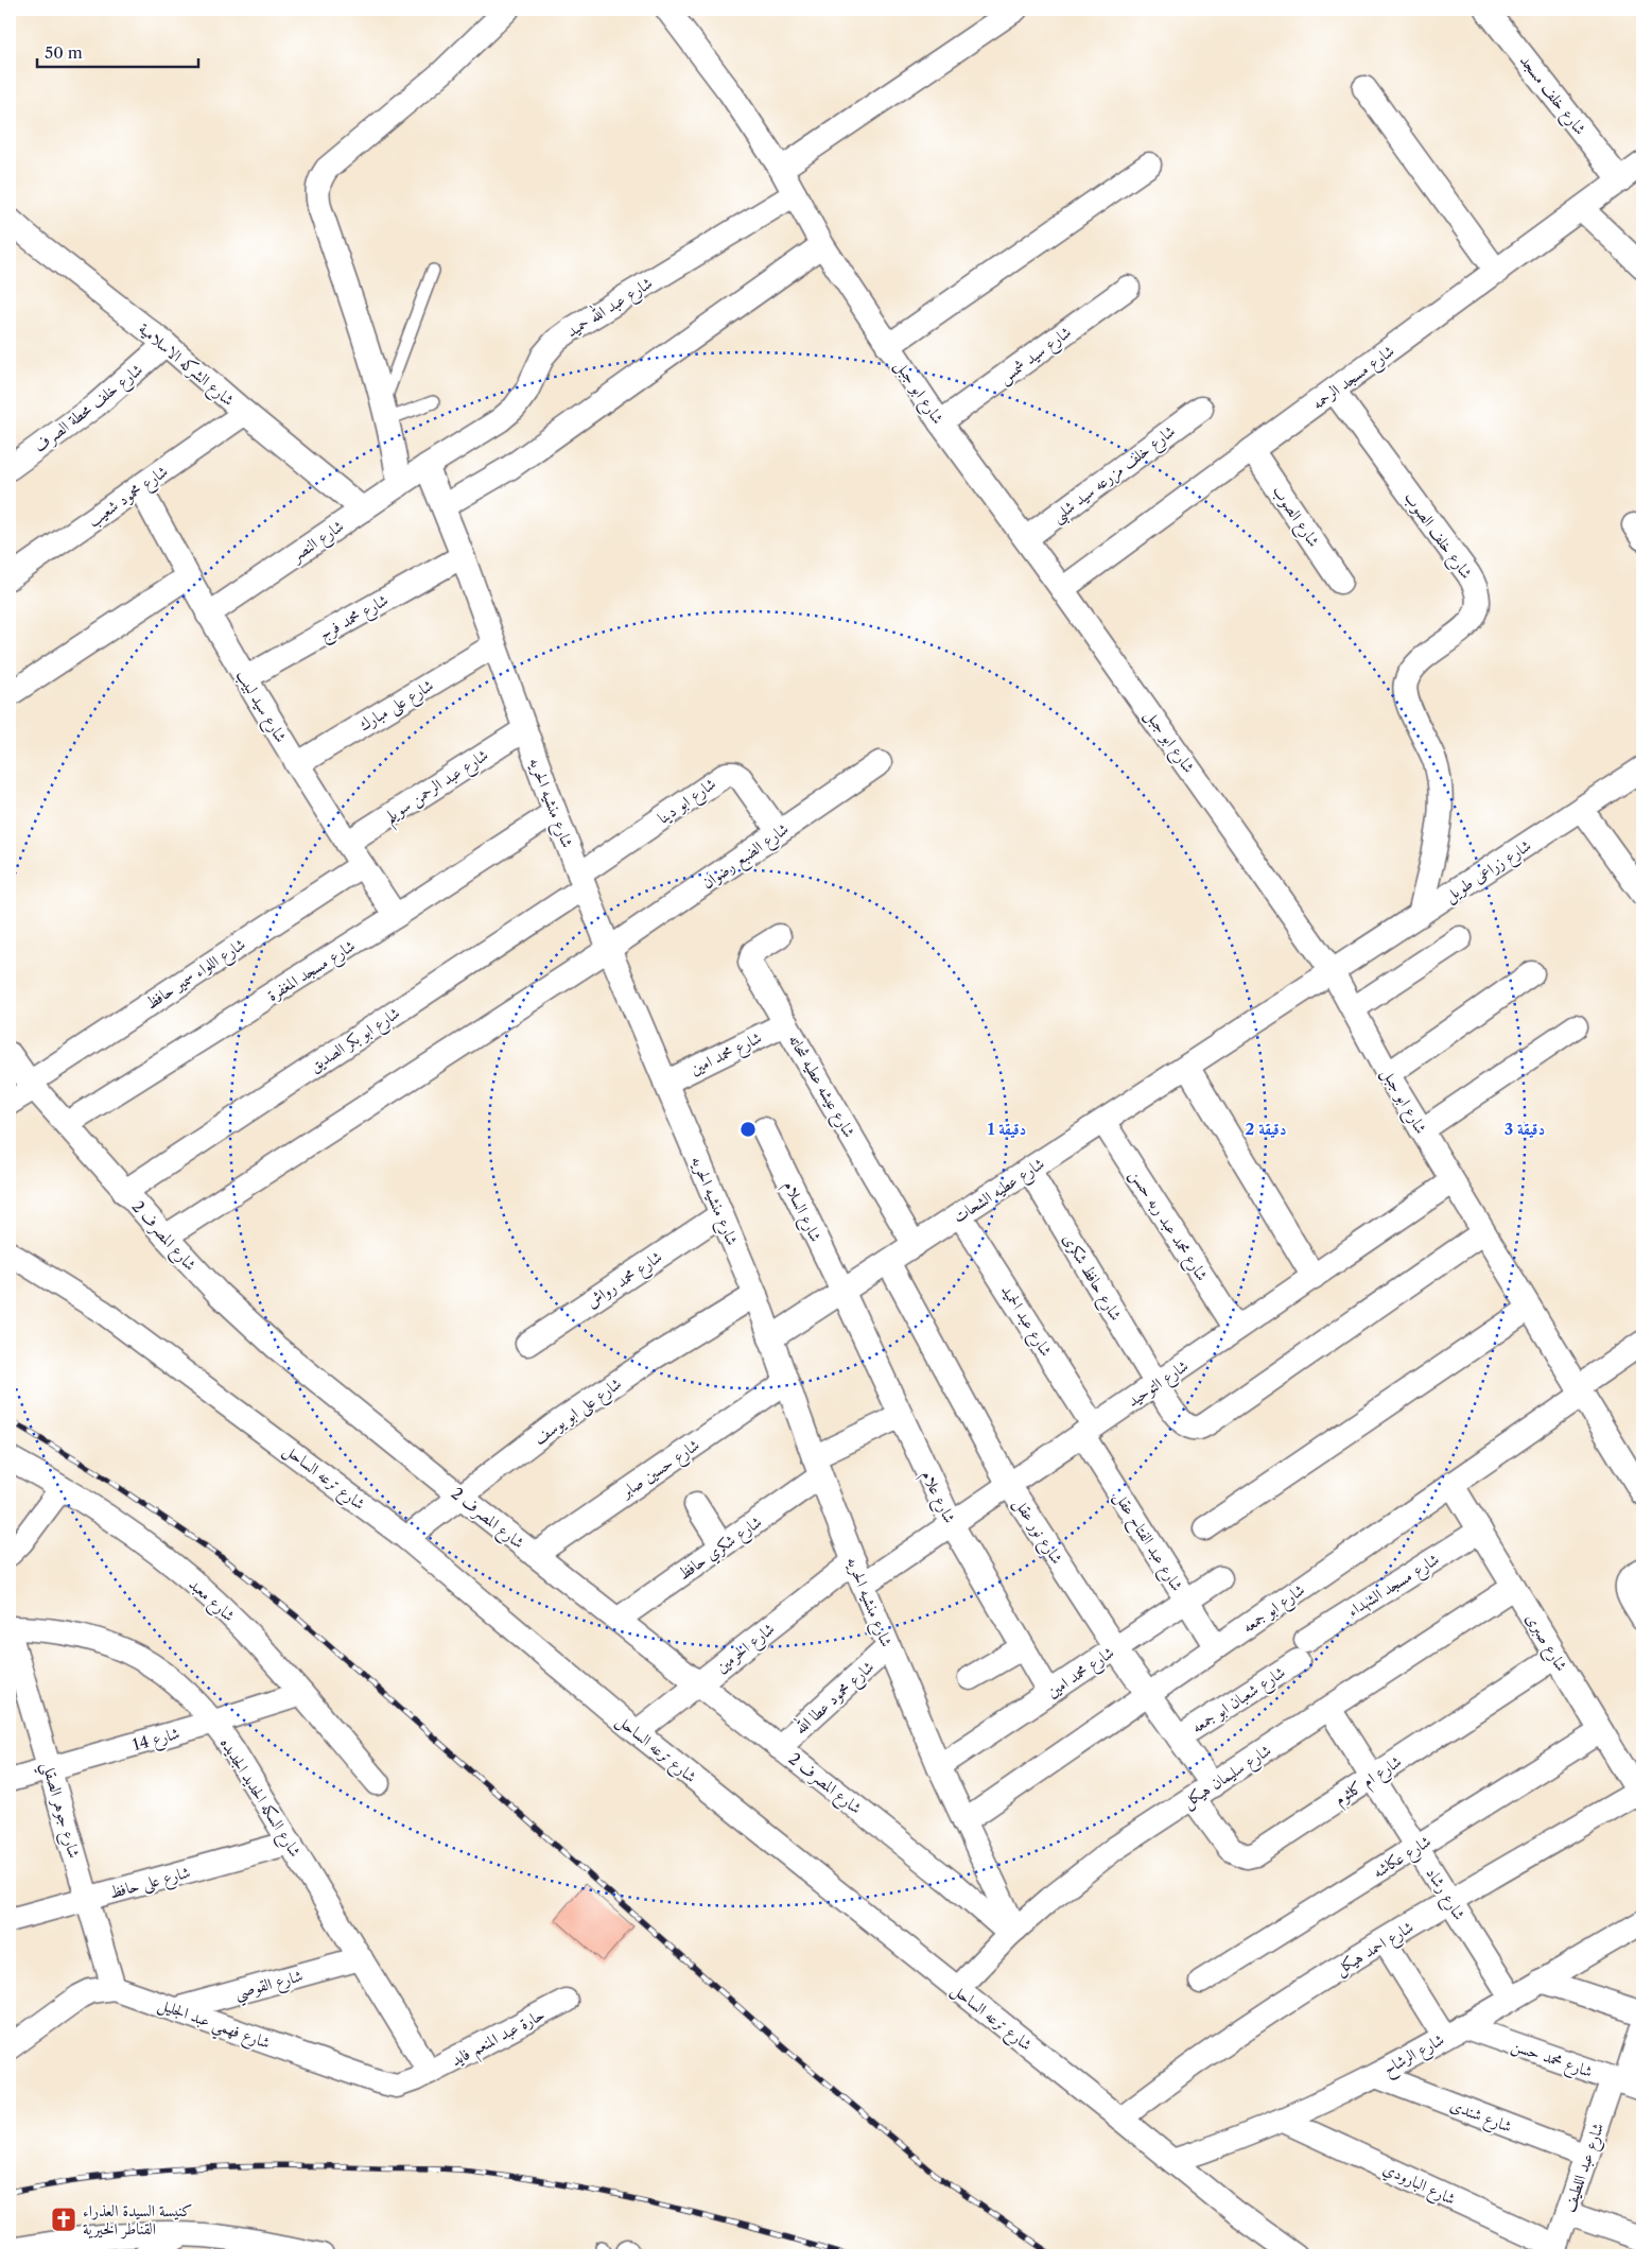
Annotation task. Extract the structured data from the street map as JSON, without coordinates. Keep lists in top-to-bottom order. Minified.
{"streets":{"street":["شارع خلف مسجد","شارع عبد الله حميد","شارع سيد شمس","شارع الشركه الاسلامية","شارع مسجد الرحمه","شارع ابو جبل","شارع خلف محطة الصرف","شارع خلف مزرعه سيد شلبى","شارع محمود شعيب","شارع الصوب","شارع خلف الصوب","شارع النصر","شارع محمد فرج","شارع على مبارك","شارع سيد لبيب","شارع عبد الرحمن سويلم","شارع ابو دينا","شارع منشيه الحريه","شارع الضبع رضوان","شارع زراعى طويل","شارع مسجد المغفرة","شارع اللواء سمير حافظ","شارع ابو بكر الصديق","شارع محمد امين","شارع عيشه عطيه شحاته","شارع عطيه الشحات","شارع السلام","شارع محمد عبد ربه حسن","شارع المصرف 2","شارع حافظ شكرى","شارع محمد رواش","شارع عبد الحميد","شارع التوحيد","شارع على ابو يوسف","شارع حسين صابر","شارع ترعه الساحل","شارع علام","شارع نور عقل","شارع عبد الفتاح عقل","شارع شكري حافظ","شارع مسجد الشهداء","شارع معبد","شارع ابو جمعه","شارع صبرى","شارع الحرمين","شارع محمود عطا الله","شارع شعبان ابو جمعه","شارع 14","شارع سليمان هيكل","شارع ام كلثوم","شارع السكه الحديد الجديده","شارع جوهر الصقلي","شارع عكاشه","شارع على حافظ","شارع رشاد","شارع احمد هيكل","شارع القوصي","شارع فهمي عبد الجليل","حارة عبد المنعم فايد","شارع الرشاح","شارع محمد حسن","شارع شندى","شارع عبد اللطيف","شارع البارودي"]},"crossings":[["شارع خلف مسجد","شارع مسجد الرحمه"],["شارع عبد الله حميد","شارع ابو جبل"],["شارع عبد الله حميد","شارع النصر"],["شارع عبد الله حميد","شارع منشيه الحريه"],["شارع سيد شمس","شارع ابو جبل"],["شارع الشركه الاسلامية","شارع خلف محطة الصرف"],["شارع الشركه الاسلامية","شارع محمود شعيب"],["شارع الشركه الاسلامية","شارع النصر"],["شارع مسجد الرحمه","شارع ابو جبل"],["شارع مسجد الرحمه","شارع الصوب"],["شارع مسجد الرحمه","شارع خلف الصوب"],["شارع ابو جبل","شارع خلف مزرعه سيد شلبى"],["شارع ابو جبل","شارع زراعى طويل"],["شارع ابو جبل","شارع عطيه الشحات"],["شارع ابو جبل","شارع حافظ شكرى"],["شارع ابو جبل","شارع التوحيد"],["شارع ابو جبل","شارع ابو جمعه"],["شارع محمود شعيب","شارع سيد لبيب"],["شارع خلف الصوب","شارع زراعى طويل"],["شارع النصر","شارع سيد لبيب"],["شارع النصر","شارع منشيه الحريه"],["شارع محمد فرج","شارع سيد لبيب"],["شارع محمد فرج","شارع منشيه الحريه"],["شارع على مبارك","شارع سيد لبيب"],["شارع على مبارك","شارع منشيه الحريه"],["شارع سيد لبيب","شارع عبد الرحمن سويلم"],["شارع سيد لبيب","شارع مسجد المغفرة"],["شارع سيد لبيب","شارع اللواء سمير حافظ"],["شارع عبد الرحمن سويلم","شارع منشيه الحريه"],["شارع ابو دينا","شارع منشيه الحريه"],["شارع ابو دينا","شارع الضبع رضوان"],["شارع ابو دينا","شارع ابو بكر الصديق"],["شارع منشيه الحريه","شارع الضبع رضوان"],["شارع منشيه الحريه","شارع مسجد المغفرة"],["شارع منشيه الحريه","شارع ابو بكر الصديق"],["شارع منشيه الحريه","شارع محمد امين"],["شارع منشيه الحريه","شارع عطيه الشحات"],["شارع منشيه الحريه","شارع المصرف 2"],["شارع منشيه الحريه","شارع محمد رواش"],["شارع منشيه الحريه","شارع التوحيد"],["شارع منشيه الحريه","شارع على ابو يوسف"],["شارع منشيه الحريه","شارع حسين صابر"],["شارع منشيه الحريه","شارع شكري حافظ"],["شارع منشيه الحريه","شارع ابو جمعه"],["شارع منشيه الحريه","شارع الحرمين"],["شارع منشيه الحريه","شارع محمود عطا الله"],["شارع منشيه الحريه","شارع سليمان هيكل"],["شارع الضبع رضوان","شارع المصرف 2"],["شارع زراعى طويل","شارع عطيه الشحات"],["شارع مسجد المغفرة","شارع المصرف 2"],["شارع اللواء سمير حافظ","شارع المصرف 2"],["شارع ابو بكر الصديق","شارع المصرف 2"],["شارع محمد امين","شارع عيشه عطيه شحاته"],["شارع محمد امين","شارع علام"],["شارع محمد امين","شارع نور عقل"],["شارع محمد امين","شارع عبد الفتاح عقل"],["شارع عيشه عطيه شحاته","شارع عطيه الشحات"],["شارع عطيه الشحات","شارع السلام"],["شارع عطيه الشحات","شارع محمد عبد ربه حسن"],["شارع عطيه الشحات","شارع حافظ شكرى"],["شارع عطيه الشحات","شارع عبد الحميد"],["شارع عطيه الشحات","شارع علام"],["شارع عطيه الشحات","شارع نور عقل"],["شارع السلام","شارع علام"],["شارع محمد عبد ربه حسن","شارع التوحيد"],["شارع المصرف 2","شارع على ابو يوسف"],["شارع المصرف 2","شارع حسين صابر"],["شارع المصرف 2","شارع شكري حافظ"],["شارع المصرف 2","شارع الحرمين"],["شارع المصرف 2","شارع محمود عطا الله"],["شارع المصرف 2","شارع سليمان هيكل"],["شارع حافظ شكرى","شارع التوحيد"],["شارع عبد الحميد","شارع التوحيد"],["شارع عبد الحميد","شارع عبد الفتاح عقل"],["شارع التوحيد","شارع علام"],["شارع التوحيد","شارع نور عقل"],["شارع التوحيد","شارع عبد الفتاح عقل"],["شارع على ابو يوسف","شارع ترعه الساحل"],["شارع ترعه الساحل","شارع الحرمين"],["شارع ترعه الساحل","شارع سليمان هيكل"],["شارع ترعه الساحل","شارع احمد هيكل"],["شارع ترعه الساحل","شارع الرشاح"],["شارع علام","شارع شكري حافظ"],["شارع نور عقل","شارع ابو جمعه"],["شارع نور عقل","شارع شعبان ابو جمعه"],["شارع نور عقل","شارع سليمان هيكل"],["شارع نور عقل","شارع ام كلثوم"],["شارع عبد الفتاح عقل","شارع ابو جمعه"],["شارع مسجد الشهداء","شارع صبرى"],["شارع مسجد الشهداء","شارع شعبان ابو جمعه"],["شارع معبد","شارع 14"],["شارع ابو جمعه","شارع صبرى"],["شارع صبرى","شارع سليمان هيكل"],["شارع صبرى","شارع ام كلثوم"],["شارع صبرى","شارع عكاشه"],["شارع صبرى","شارع احمد هيكل"],["شارع 14","شارع السكه الحديد الجديده"],["شارع 14","شارع جوهر الصقلي"],["شارع سليمان هيكل","شارع ام كلثوم"],["شارع سليمان هيكل","شارع رشاد"],["شارع ام كلثوم","شارع رشاد"],["شارع السكه الحديد الجديده","شارع جوهر الصقلي"],["شارع السكه الحديد الجديده","شارع على حافظ"],["شارع السكه الحديد الجديده","شارع القوصي"],["شارع السكه الحديد الجديده","شارع فهمي عبد الجليل"],["شارع السكه الحديد الجديده","حارة عبد المنعم فايد"],["شارع جوهر الصقلي","شارع على حافظ"],["شارع جوهر الصقلي","شارع فهمي عبد الجليل"],["شارع عكاشه","شارع رشاد"],["شارع رشاد","شارع احمد هيكل"],["شارع رشاد","شارع الرشاح"],["شارع القوصي","شارع فهمي عبد الجليل"],["شارع فهمي عبد الجليل","حارة عبد المنعم فايد"],["شارع الرشاح","شارع محمد حسن"],["شارع الرشاح","شارع شندى"],["شارع الرشاح","شارع البارودي"],["شارع محمد حسن","شارع عبد اللطيف"],["شارع شندى","شارع عبد اللطيف"],["شارع عبد اللطيف","شارع البارودي"]],"places":{"church":["كنيسة السيدة العذراء القناطر الخيرية"]},"scale_bar":"50 m","rings":["1 دقيقة","2 دقيقة","3 دقيقة"]}
